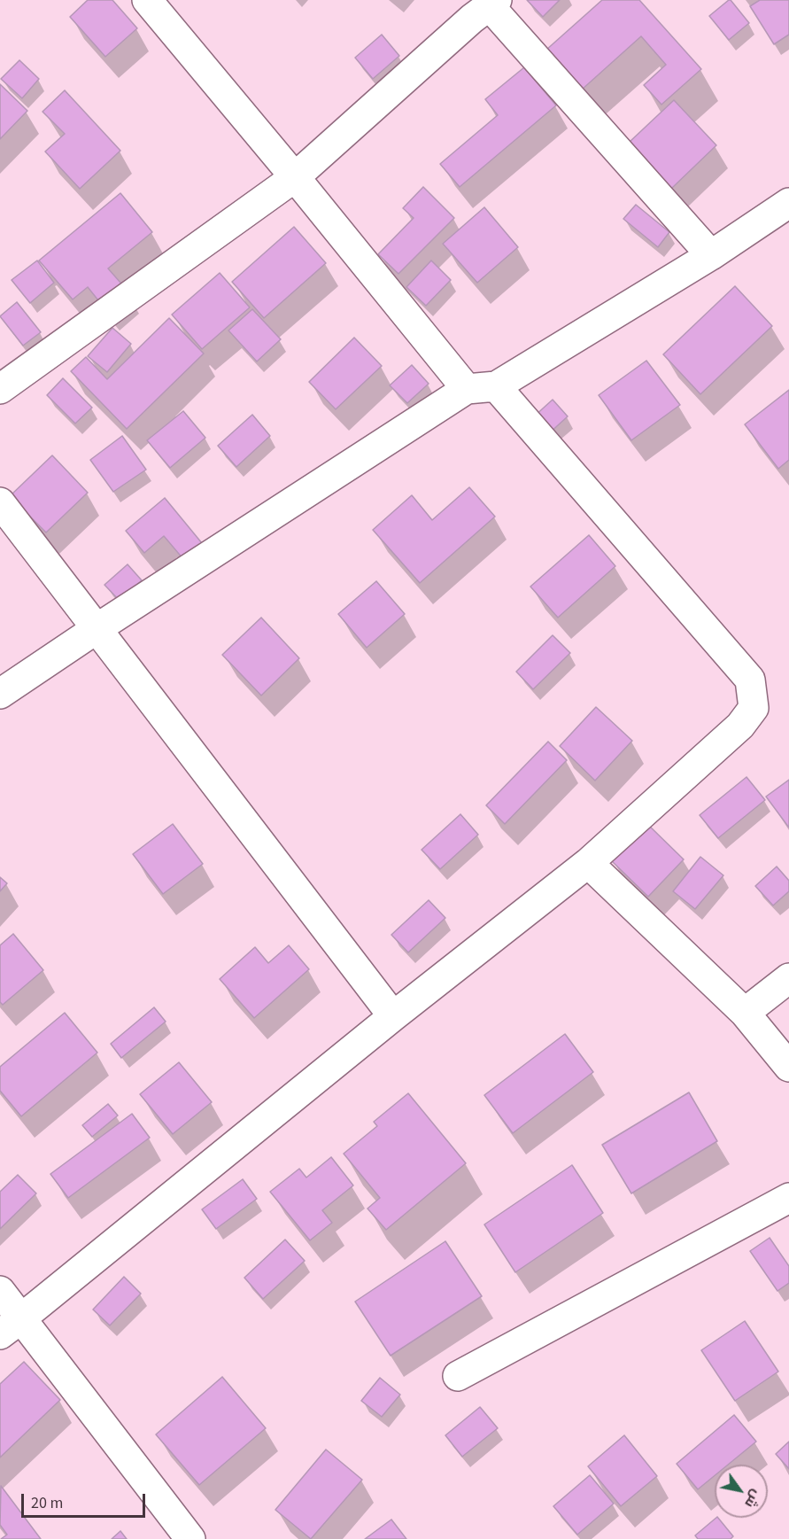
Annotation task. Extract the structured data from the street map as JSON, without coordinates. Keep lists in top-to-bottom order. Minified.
{"scale_bar":"20 m","north":"bottom right"}
